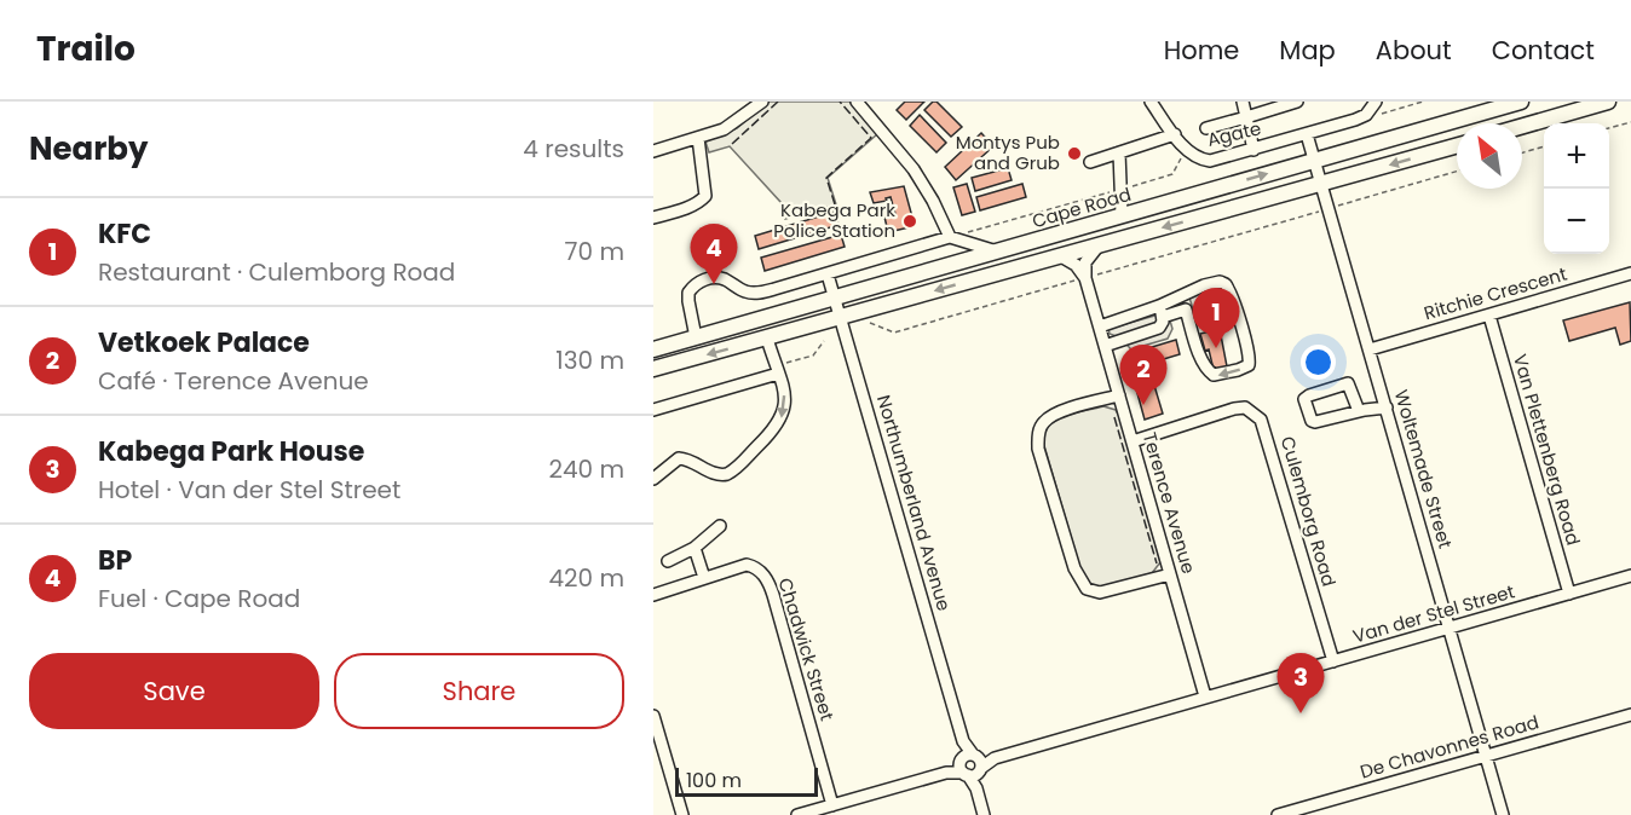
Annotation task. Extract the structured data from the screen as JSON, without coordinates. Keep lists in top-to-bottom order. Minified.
{"streets":{"main road":["Cape Road"],"street":["Agate","Ritchie Crescent","Van Plettenberg Road","Woltemade Street","Northumberland Avenue","Terence Avenue","Culemborg Road","Van der Stel Street","Chadwick Street","De Chavonnes Road"]},"crossings":[["Agate","Woltemade Street"],["Cape Road","Woltemade Street"],["Cape Road","Northumberland Avenue"],["Ritchie Crescent","Van Plettenberg Road"],["Ritchie Crescent","Woltemade Street"],["Van Plettenberg Road","Van der Stel Street"],["Woltemade Street","Van der Stel Street"],["Woltemade Street","De Chavonnes Road"],["Northumberland Avenue","Van der Stel Street"],["Terence Avenue","Culemborg Road"],["Terence Avenue","Van der Stel Street"],["Culemborg Road","Van der Stel Street"],["Van der Stel Street","Chadwick Street"]],"places":["Montys Pub and Grub","Kabega Park Police Station"],"scale_bar":"100 m","north":"top left","page":{"header":"Trailo","nav":["Home","Map","About","Contact"],"heading":["Nearby","4 results"],"map_buttons":["+","−"],"list":[{"mark":"1","name":"KFC","note":"Restaurant · Culemborg Road","value":"70 m"},{"mark":"2","name":"Vetkoek Palace","note":"Café · Terence Avenue","value":"130 m"},{"mark":"3","name":"Kabega Park House","note":"Hotel · Van der Stel Street","value":"240 m"},{"mark":"4","name":"BP","note":"Fuel · Cape Road","value":"420 m"}],"pins":["4","1","2","3"],"buttons":["Save","Share"],"scale":"100 m"}}
